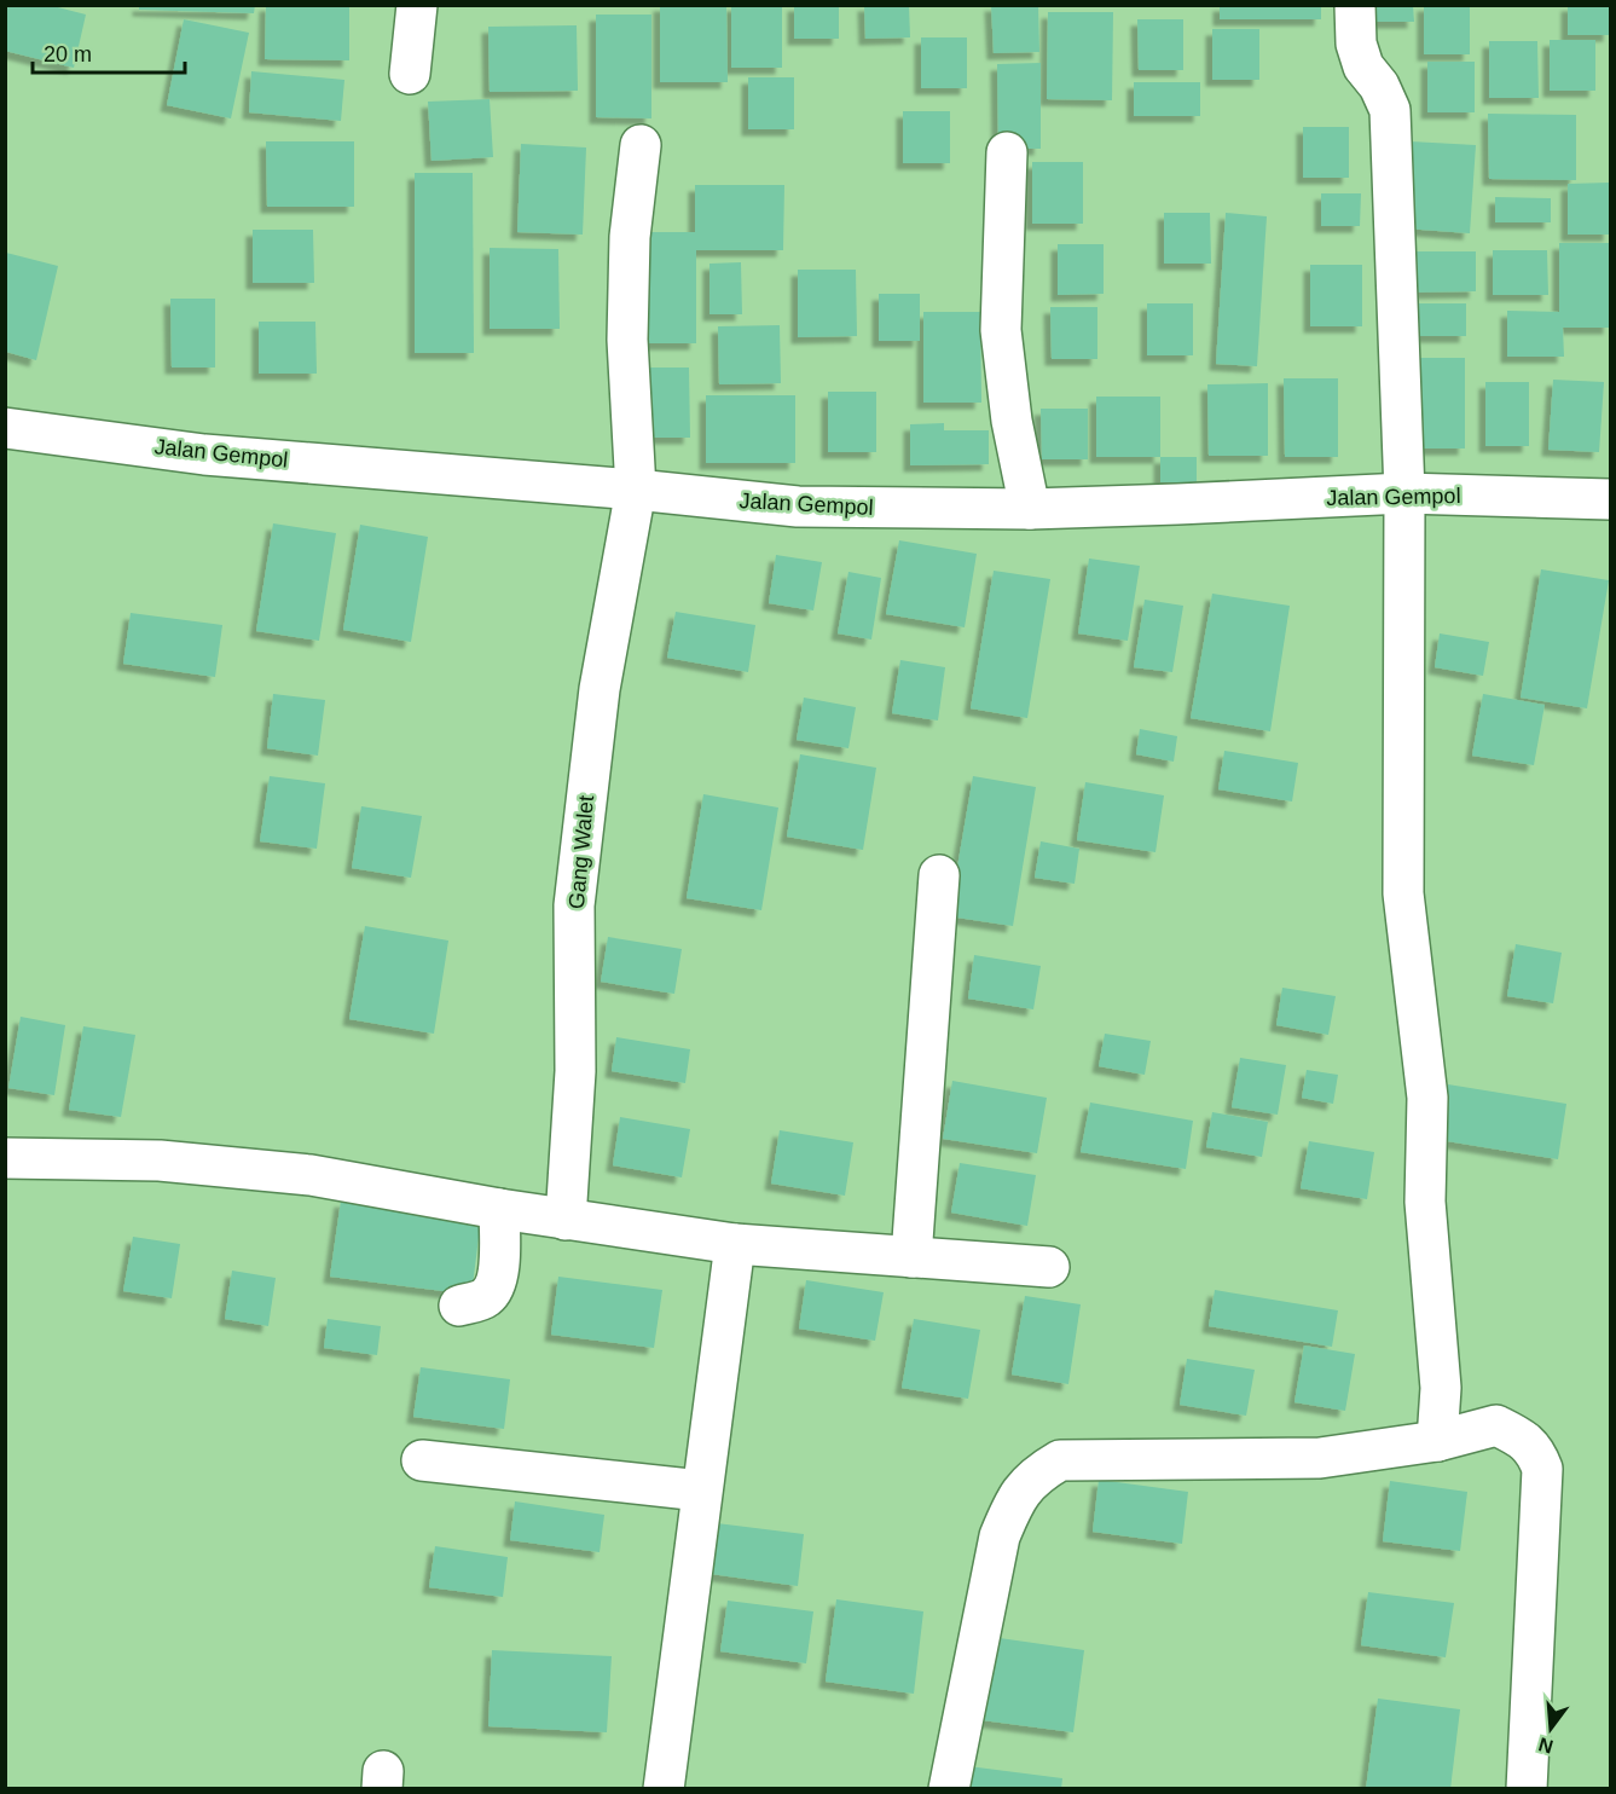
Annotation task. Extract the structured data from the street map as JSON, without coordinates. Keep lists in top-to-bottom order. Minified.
{"streets":{"street":["Jalan Gempol","Gang Walet"]},"crossings":[["Jalan Gempol","Gang Walet"]],"scale_bar":"20 m","north":"bottom"}
